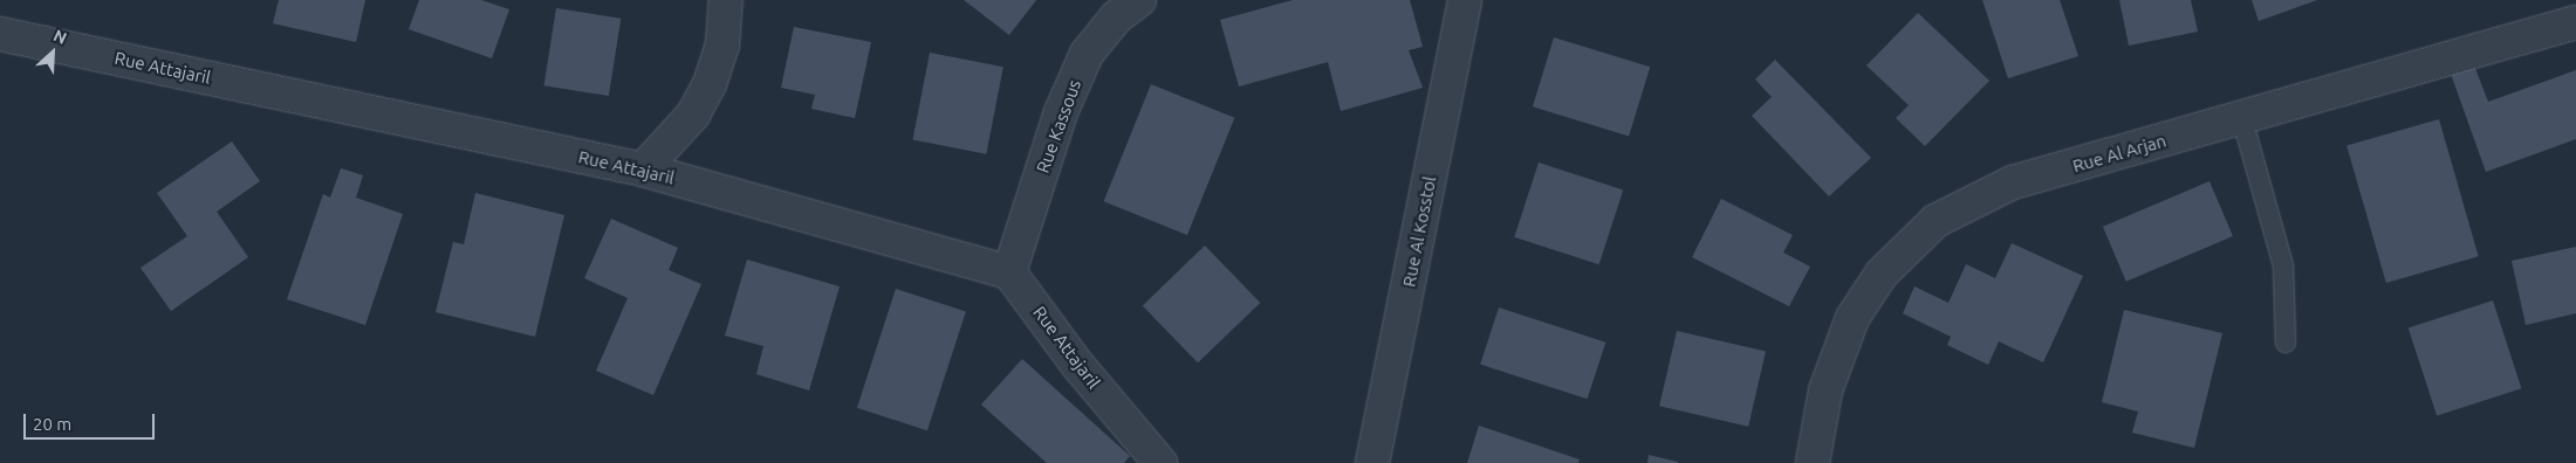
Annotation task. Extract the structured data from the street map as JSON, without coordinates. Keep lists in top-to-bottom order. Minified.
{"streets":{"street":["Rue Attajaril","Rue Kassous","Rue Al Arjan","Rue Al Kosstol"]},"crossings":[["Rue Attajaril","Rue Kassous"]],"scale_bar":"20 m","north":"top right"}
